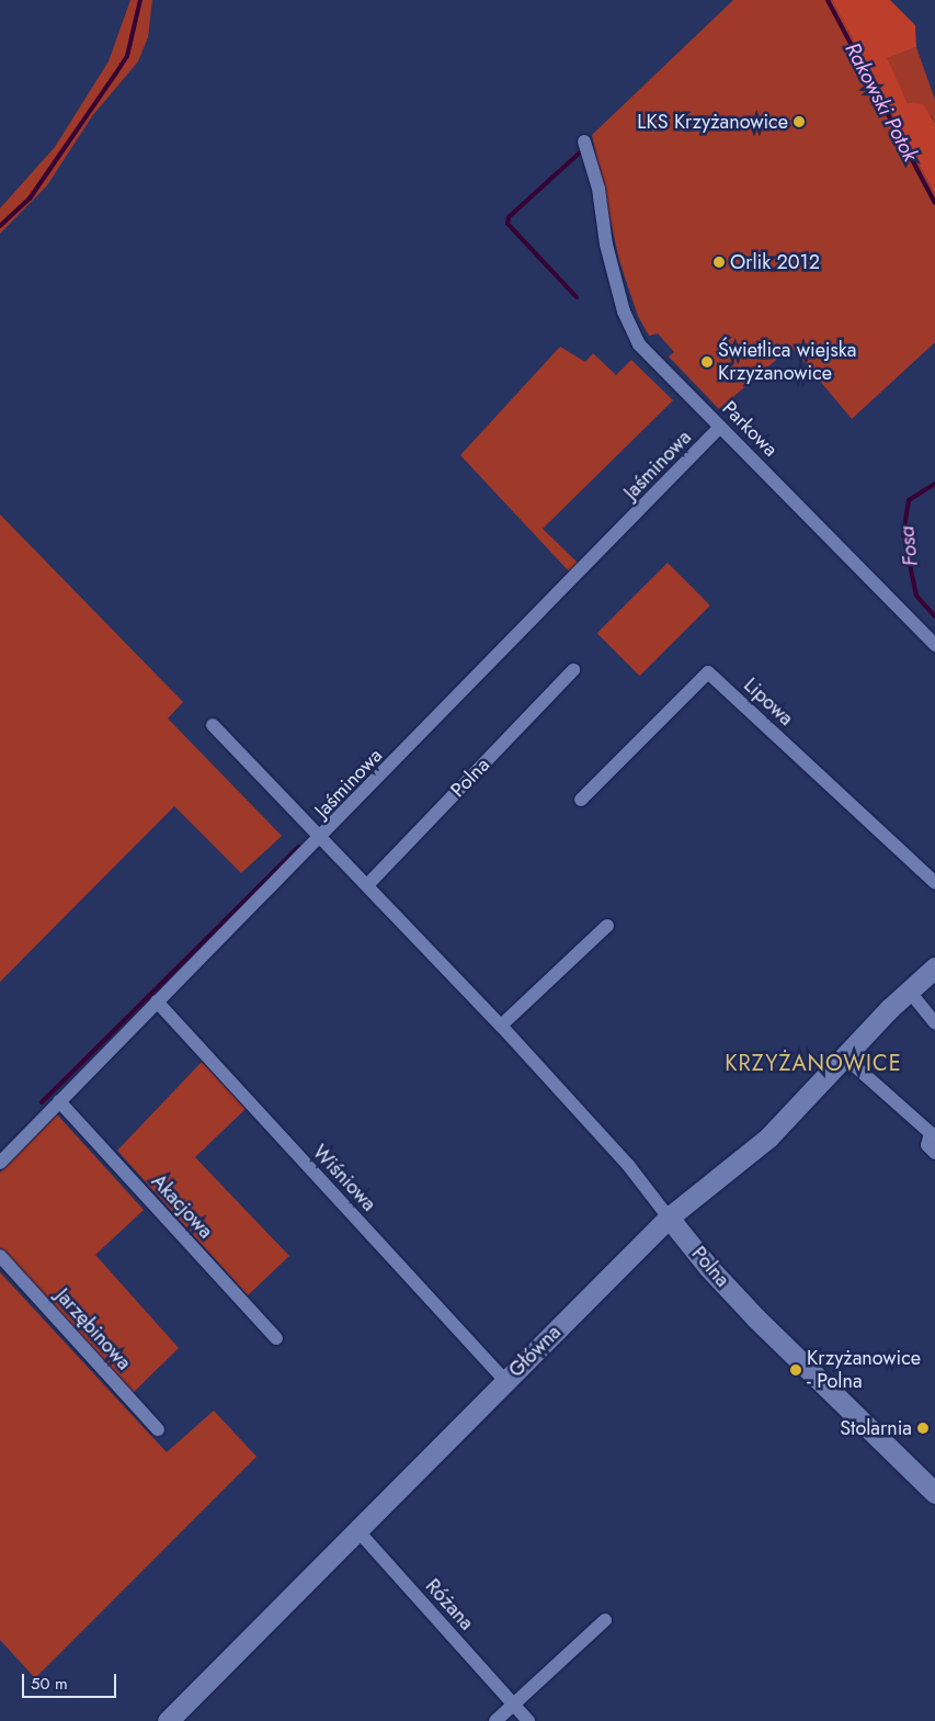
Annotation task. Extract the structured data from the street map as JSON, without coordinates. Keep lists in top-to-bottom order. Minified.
{"streets":{"street":["Parkowa","Jaśminowa","Lipowa","Polna","Wiśniowa","Akacjowa","Jarzębinowa","Główna","Różana"]},"crossings":[["Parkowa","Jaśminowa"],["Jaśminowa","Polna"],["Jaśminowa","Wiśniowa"],["Jaśminowa","Akacjowa"],["Polna","Główna"],["Wiśniowa","Główna"],["Główna","Różana"]],"districts":["KRZYŻANOWICE"],"water":["Rakowski Potok","Fosa"],"places":["LKS Krzyżanowice","Orlik 2012","Świetlica wiejska Krzyżanowice","Krzyżanowice - Polna","Stolarnia"],"scale_bar":"50 m"}
